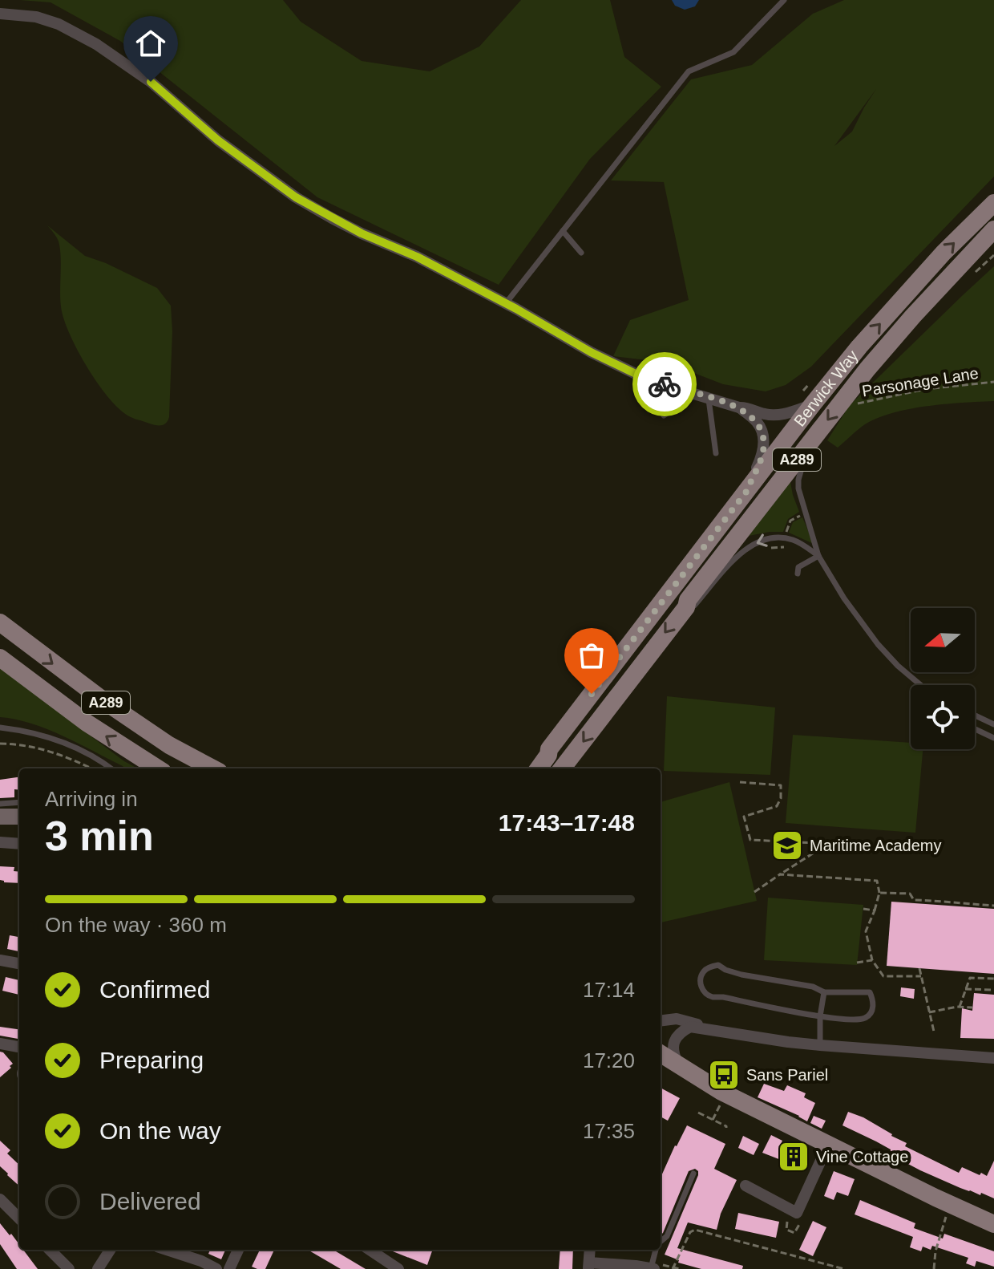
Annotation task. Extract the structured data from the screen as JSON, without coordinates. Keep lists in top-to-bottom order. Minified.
{"streets":{"main road":["Berwick Way","A289"],"path":["Parsonage Lane"]},"crossings":[["Berwick Way","A289"]],"places":{"school or university":["Maritime Academy"],"bus stop":["Sans Pariel"],"building":["Vine Cottage"]},"north":"left","page":{"heading":["3 min","Arriving in","17:43–17:48"],"bar":"On the way · 360 m","list":[["Confirmed","17:14"],["Preparing","17:20"],["On the way","17:35"],"Delivered"]}}
